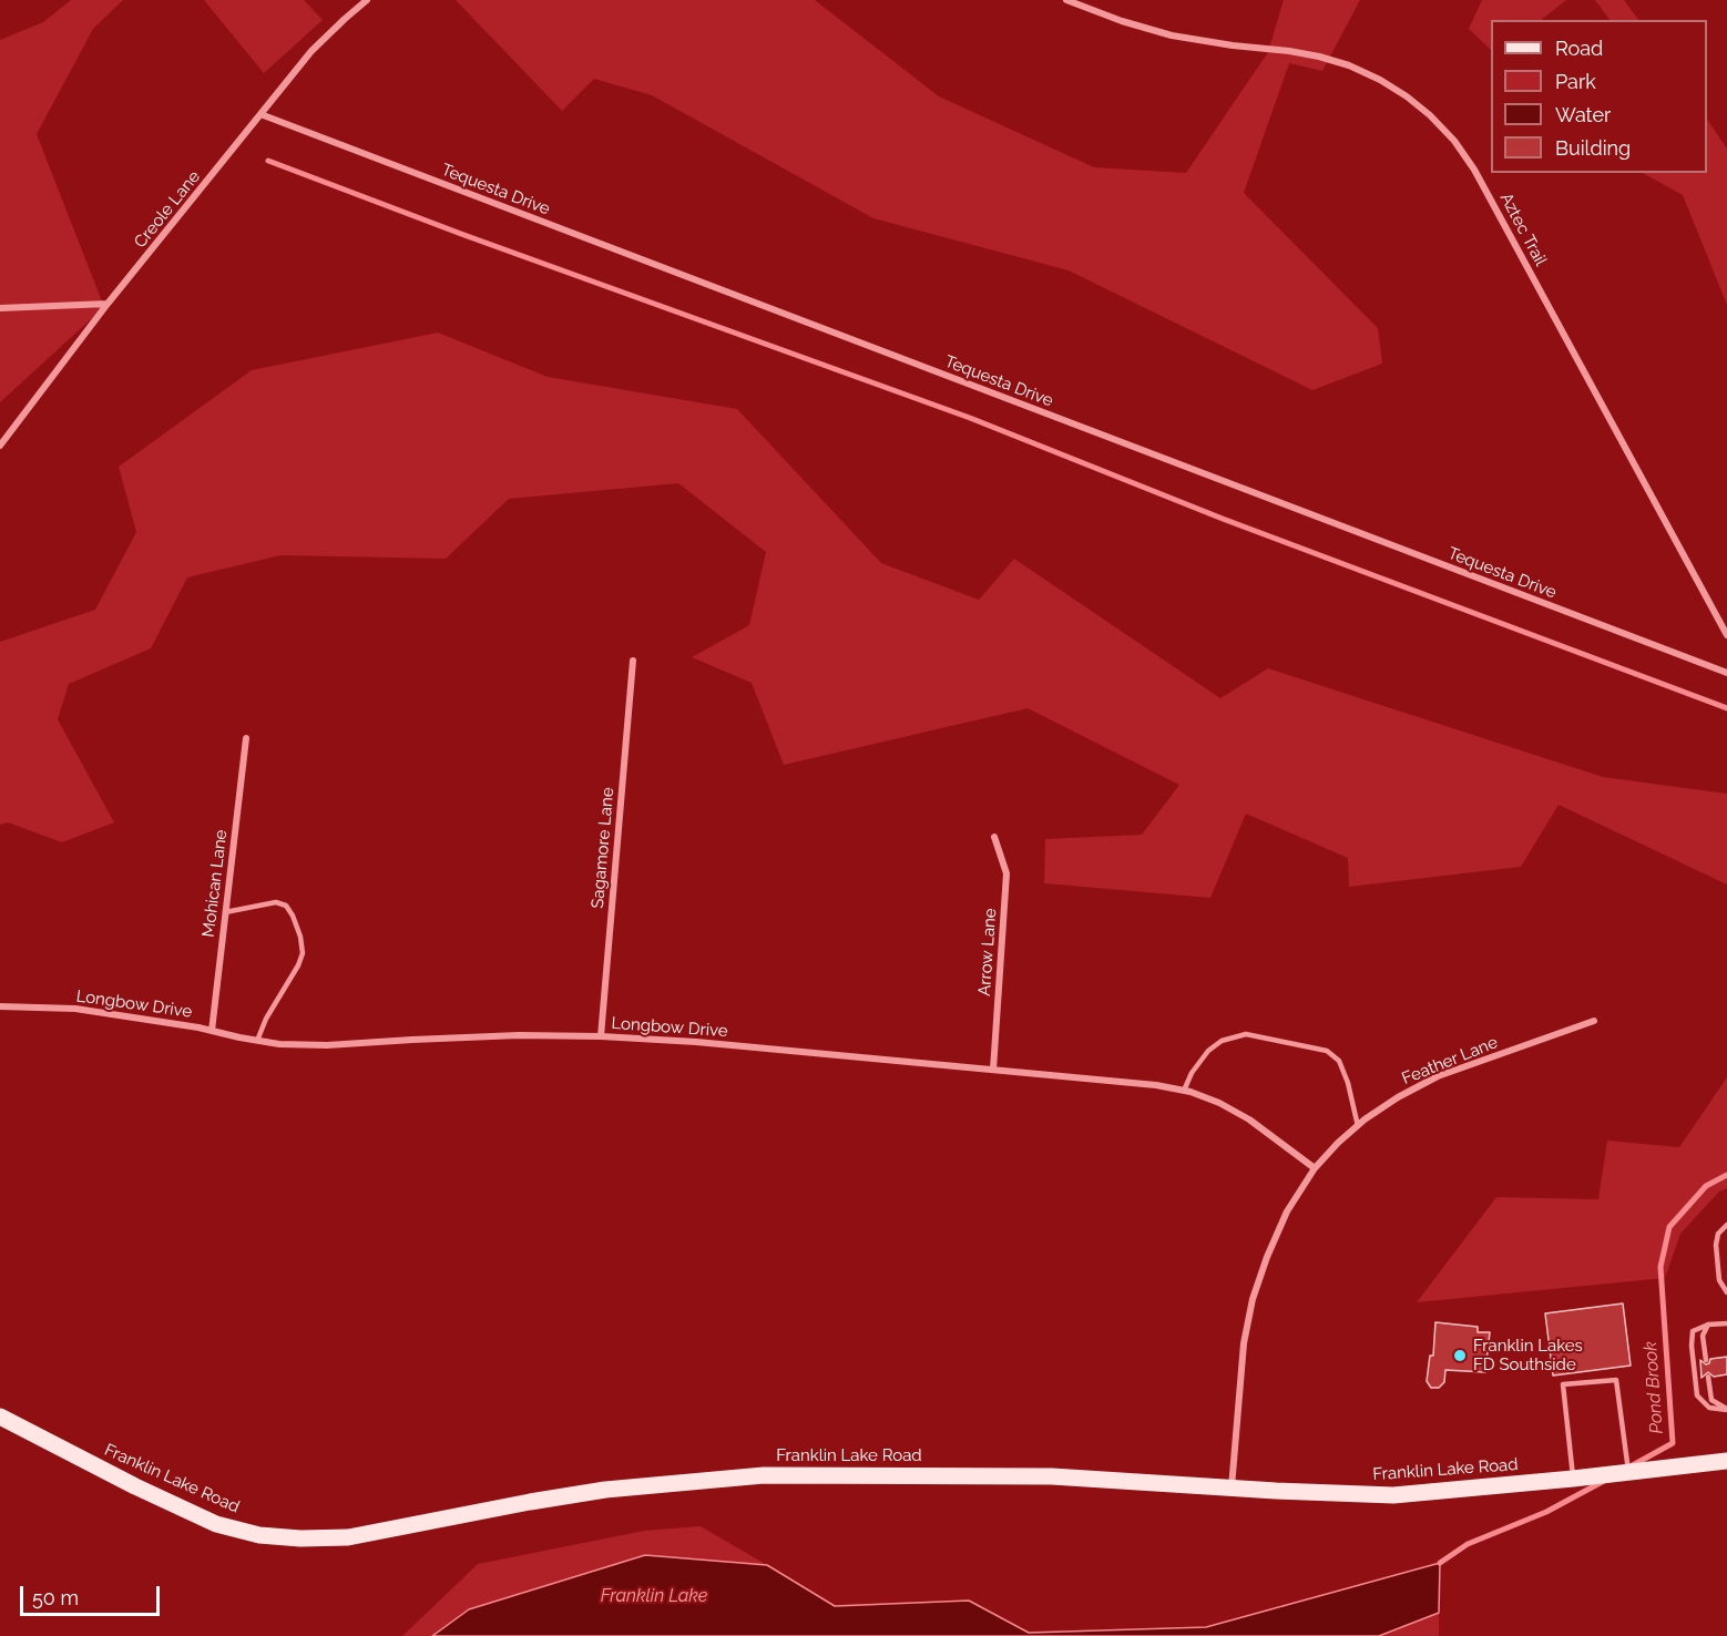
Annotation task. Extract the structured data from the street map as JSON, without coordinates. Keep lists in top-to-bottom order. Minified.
{"streets":{"main road":["Franklin Lake Road"],"street":["Tequesta Drive","Creole Lane","Aztec Trail","Sagamore Lane","Mohican Lane","Arrow Lane","Longbow Drive","Feather Lane"]},"crossings":[["Tequesta Drive","Creole Lane"],["Sagamore Lane","Longbow Drive"],["Mohican Lane","Longbow Drive"],["Arrow Lane","Longbow Drive"],["Longbow Drive","Feather Lane"],["Feather Lane","Franklin Lake Road"]],"water":["Pond Brook","Franklin Lake"],"places":["Franklin Lakes FD Southside"],"legend":["Road","Park","Water","Building"],"scale_bar":"50 m"}
